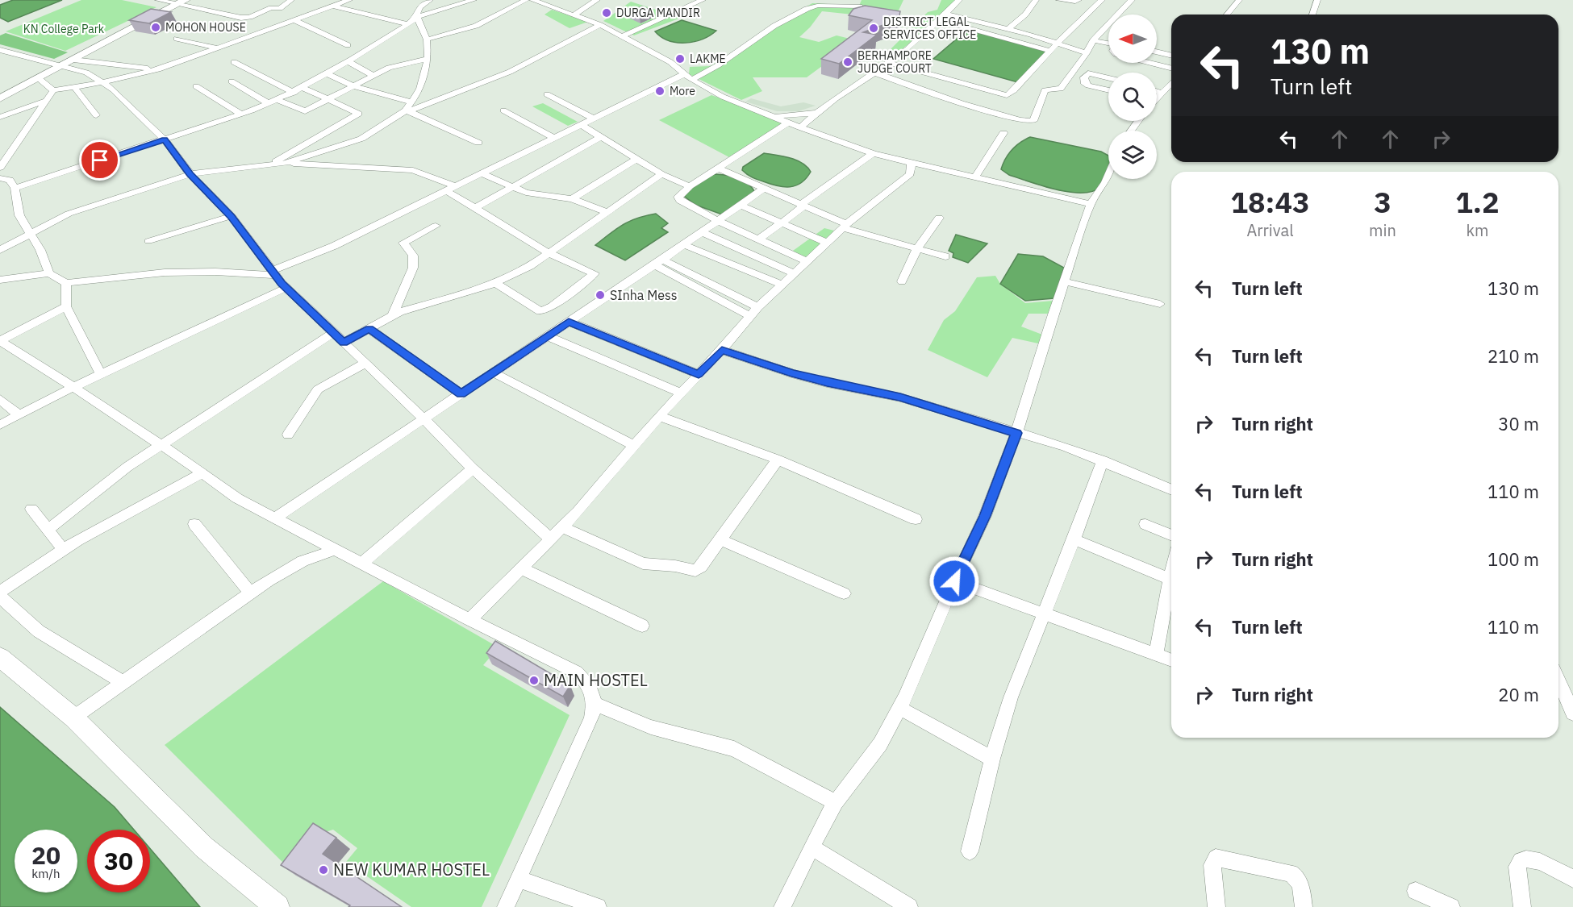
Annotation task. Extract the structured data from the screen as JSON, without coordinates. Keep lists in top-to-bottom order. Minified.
{"parks":["KN College Park"],"places":["DURGA MANDIR","MOHON HOUSE","DISTRICT LEGAL SERVICES OFFICE","LAKME","BERHAMPORE JUDGE COURT","More","SInha Mess","MAIN HOSTEL","NEW KUMAR HOSTEL"],"north":"left","page":{"turn":["130 m","Turn left"],"eta":["18:43","Arrival","3","min","1.2","km"],"list":[{"name":"Turn left","value":"130 m"},{"name":"Turn left","value":"210 m"},{"name":"Turn right","value":"30 m"},{"name":"Turn left","value":"110 m"},{"name":"Turn right","value":"100 m"},{"name":"Turn left","value":"110 m"},{"name":"Turn right","value":"20 m"}],"speed":"20 km/h","limit":"30"}}
